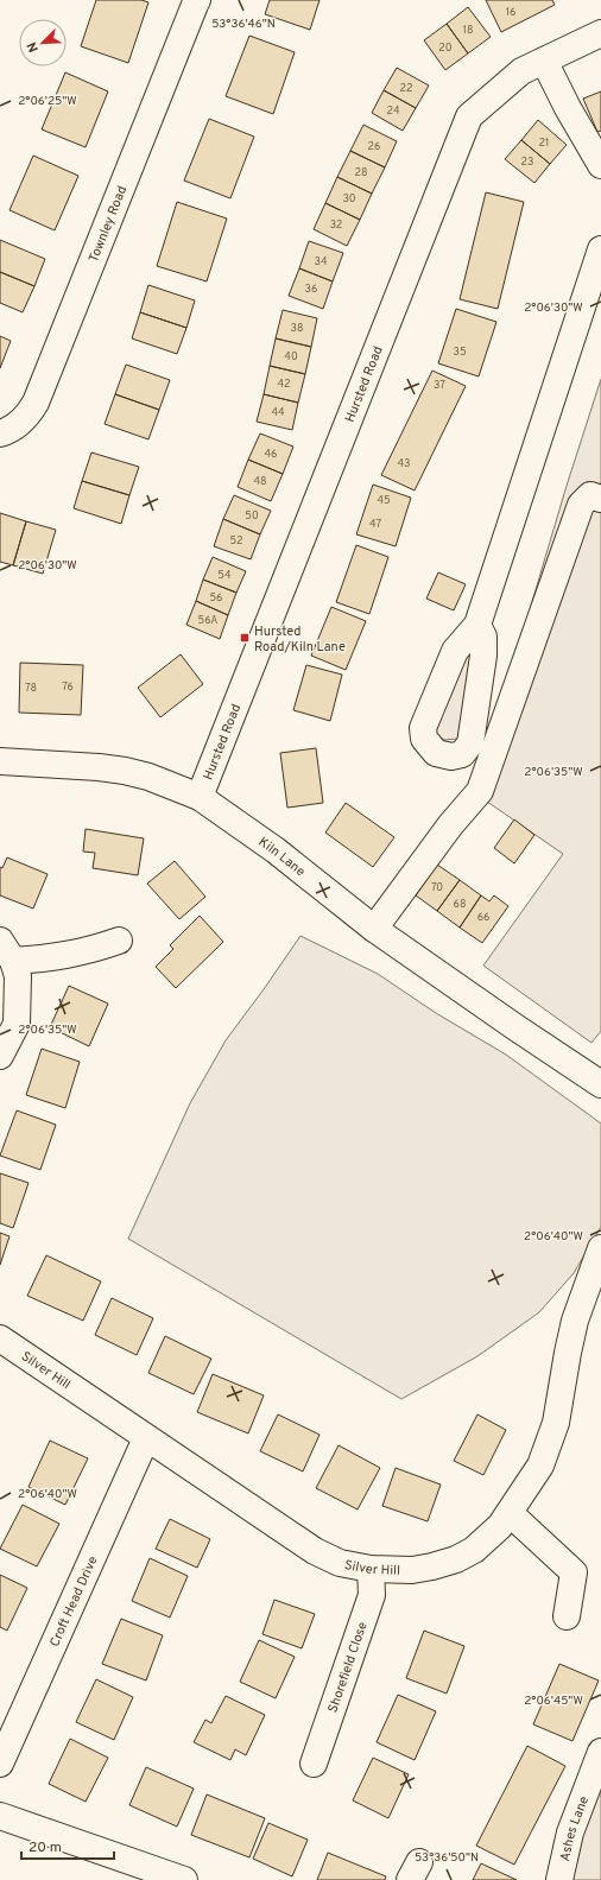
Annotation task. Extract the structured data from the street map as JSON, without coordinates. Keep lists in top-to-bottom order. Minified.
{"streets":{"street":["Townley Road","Hursted Road","Kiln Lane","Silver Hill","Croft Head Drive","Shorefield Close","Ashes Lane"]},"crossings":[["Hursted Road","Kiln Lane"],["Silver Hill","Croft Head Drive"],["Silver Hill","Shorefield Close"]],"places":{"transit":["Hursted Road/Kiln Lane"]},"house_numbers":["16","18","20","22","24","21","26","23","28","30","32","34","36","38","35","40","42","37","44","46","43","48","45","50","47","52","54","56","56A","76","78","70","68","66"],"scale_bar":"20 m","north":"bottom left","coordinates":["53°36'46\"N","2°06'25\"W","2°06'30\"W","2°06'35\"W","2°06'40\"W","2°06'45\"W","53°36'50\"N"]}
